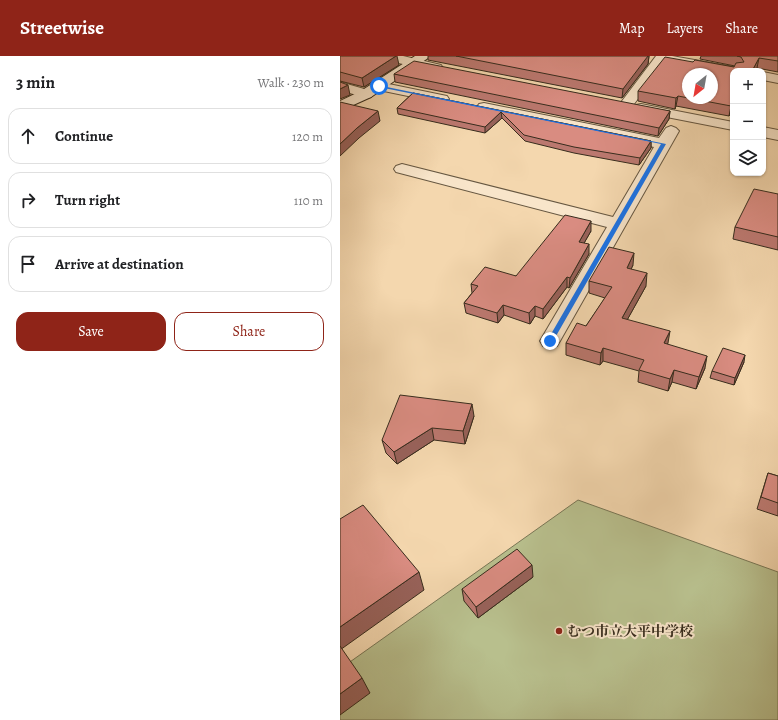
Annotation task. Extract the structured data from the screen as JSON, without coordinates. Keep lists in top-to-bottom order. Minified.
{"places":["むつ市立大平中学校"],"north":"bottom left","page":{"header":"Streetwise","nav":["Map","Layers","Share"],"heading":["3 min","Walk · 230 m"],"map_buttons":["+","−"],"list":[["Continue","120 m"],["Turn right","110 m"],"Arrive at destination"],"buttons":["Save","Share"]}}
